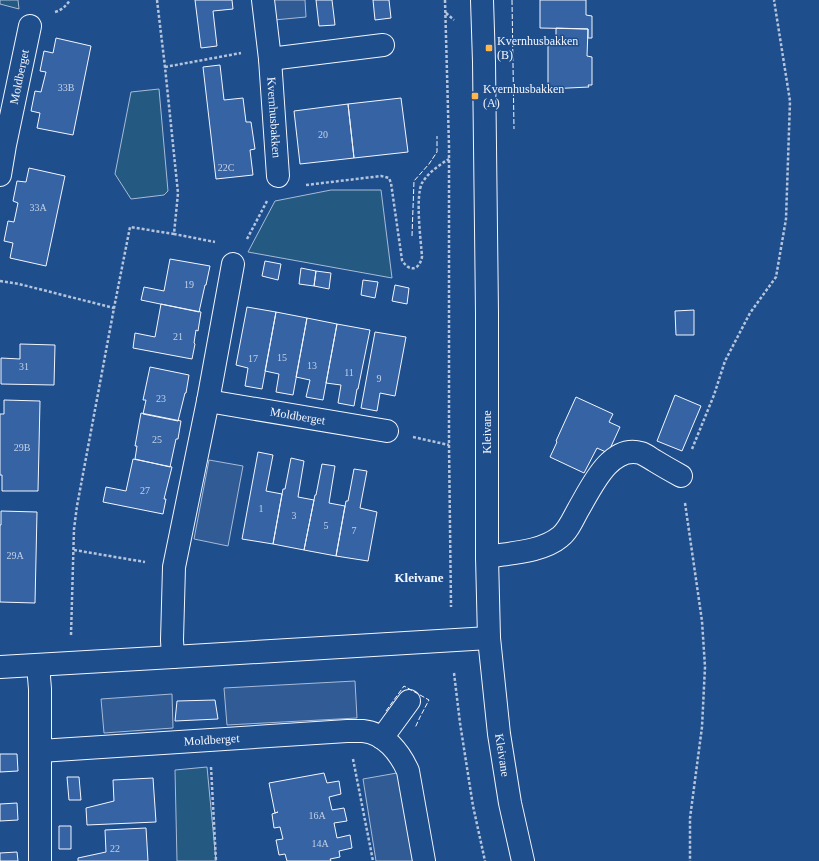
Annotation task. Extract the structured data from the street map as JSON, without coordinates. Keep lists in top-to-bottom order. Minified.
{"streets":{"street":["Moldberget","Kvernhusbakken","Kleivane"]},"districts":["Kleivane"],"places":{"transit":["Kvernhusbakken (B)","Kvernhusbakken (A)"]},"house_numbers":["33B","20","22C","33A","19","21","15","17","13","31","11","9","23","25","29B","27","1","3","5","7","29A","16A","14A","22"]}
